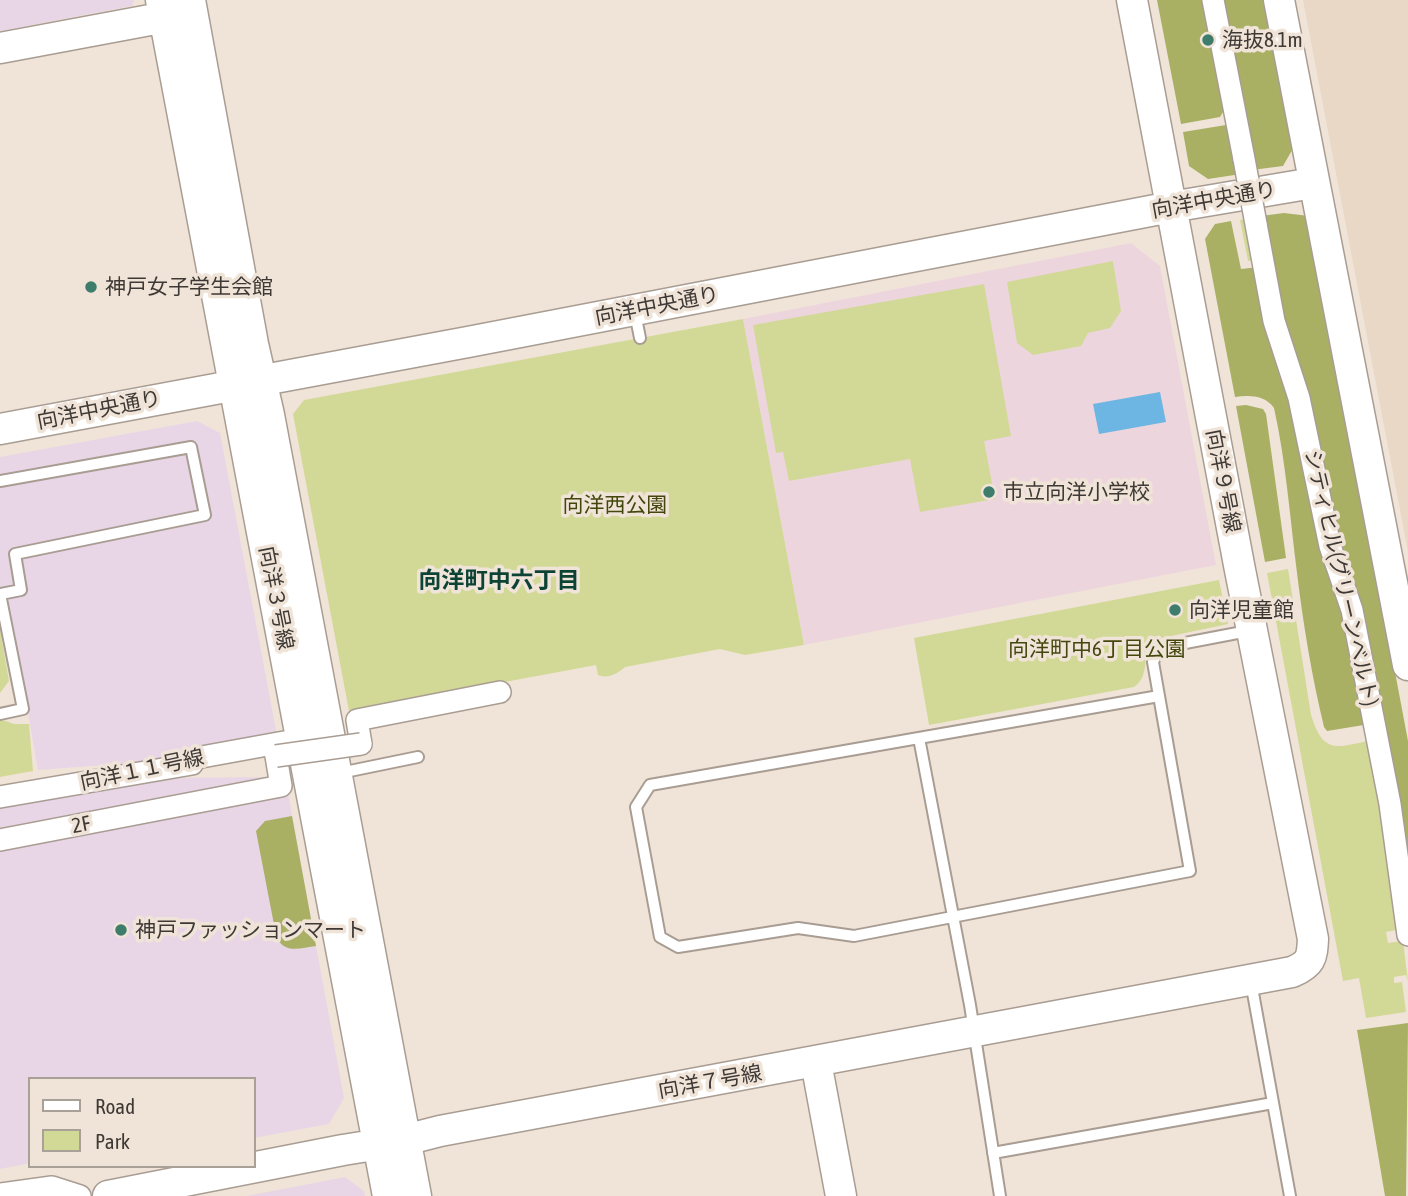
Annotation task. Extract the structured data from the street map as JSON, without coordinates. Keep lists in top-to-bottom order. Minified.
{"streets":{"street":["向洋中央通り","向洋９号線","シティヒル(グリーンベルト)","向洋３号線","向洋１１号線","2F","向洋７号線"]},"crossings":[["向洋中央通り","向洋９号線"],["向洋中央通り","向洋３号線"],["向洋９号線","向洋７号線"],["向洋３号線","向洋７号線"],["向洋１１号線","2F"]],"districts":["向洋町中六丁目"],"parks":["向洋西公園","向洋町中6丁目公園"],"places":["海抜8.1m","神戸女子学生会館","市立向洋小学校","向洋児童館","神戸ファッションマート"],"legend":["Road","Park"]}
